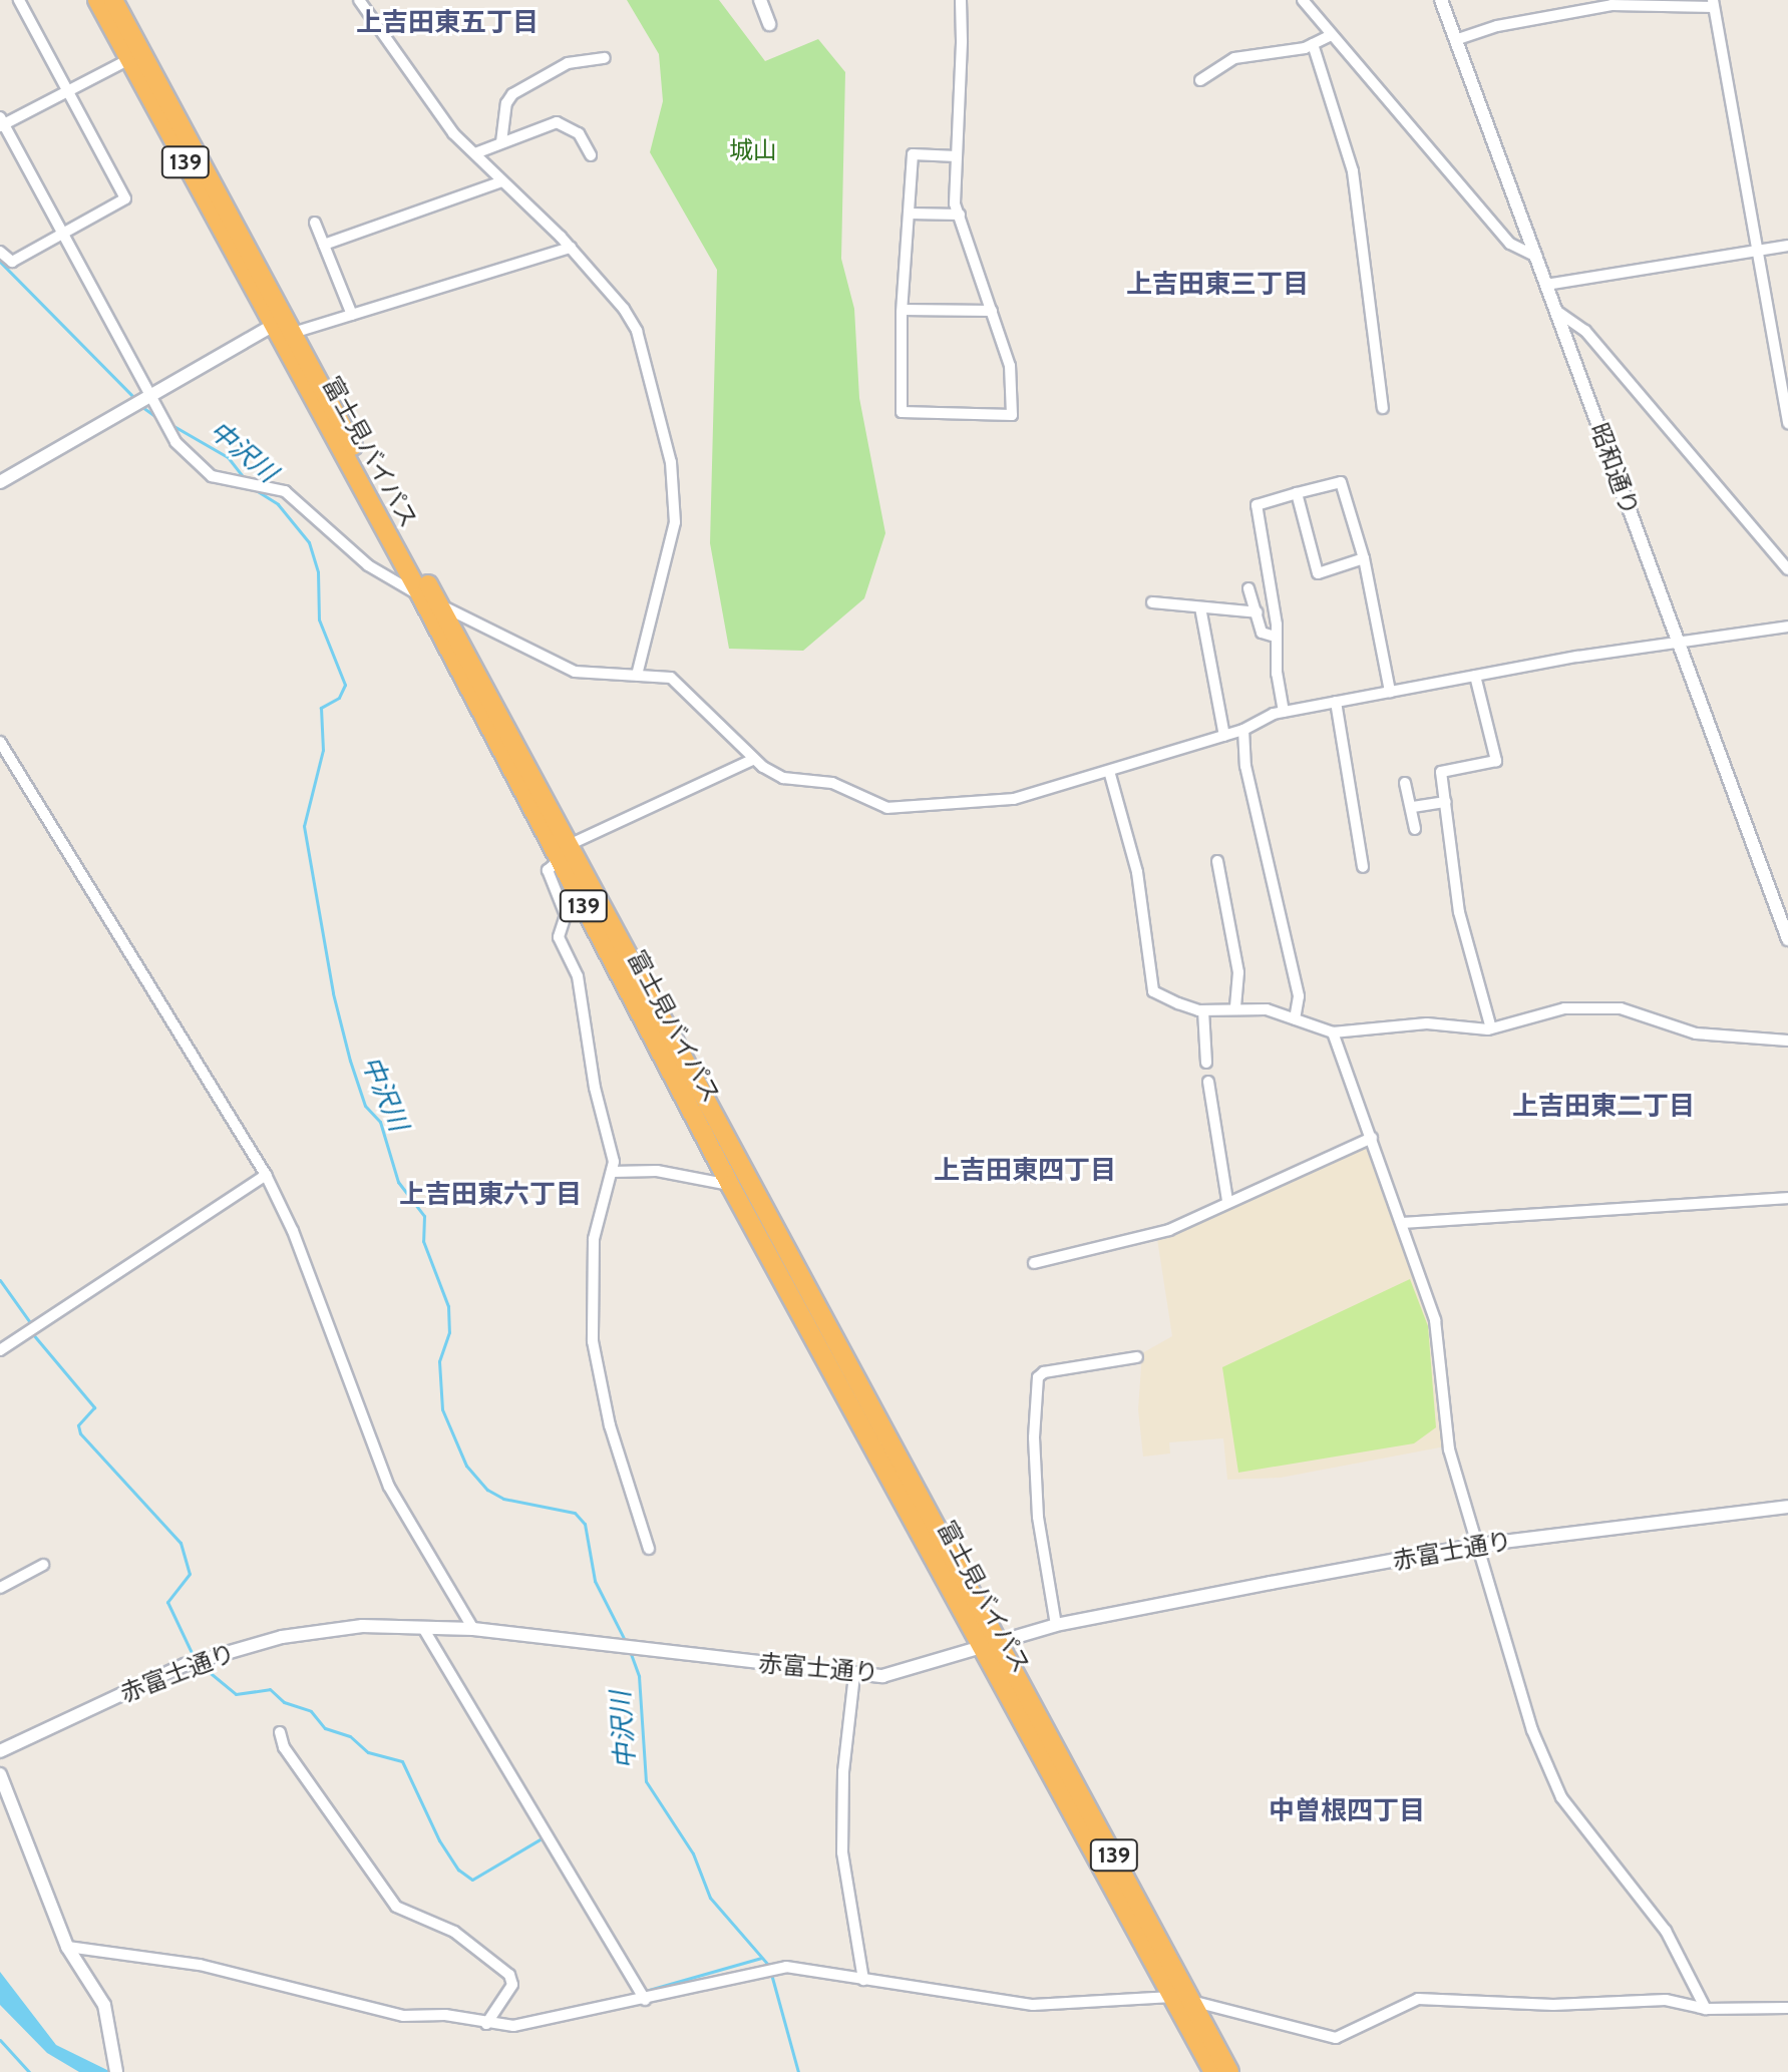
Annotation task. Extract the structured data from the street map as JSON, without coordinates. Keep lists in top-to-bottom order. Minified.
{"streets":{"highway":["139","富士見バイパス"],"street":["昭和通り","赤富士通り"]},"crossings":[["富士見バイパス","赤富士通り"]],"districts":["上吉田東五丁目","上吉田東三丁目","上吉田東二丁目","上吉田東四丁目","上吉田東六丁目","中曽根四丁目"],"water":["中沢川"],"parks":["城山"]}
